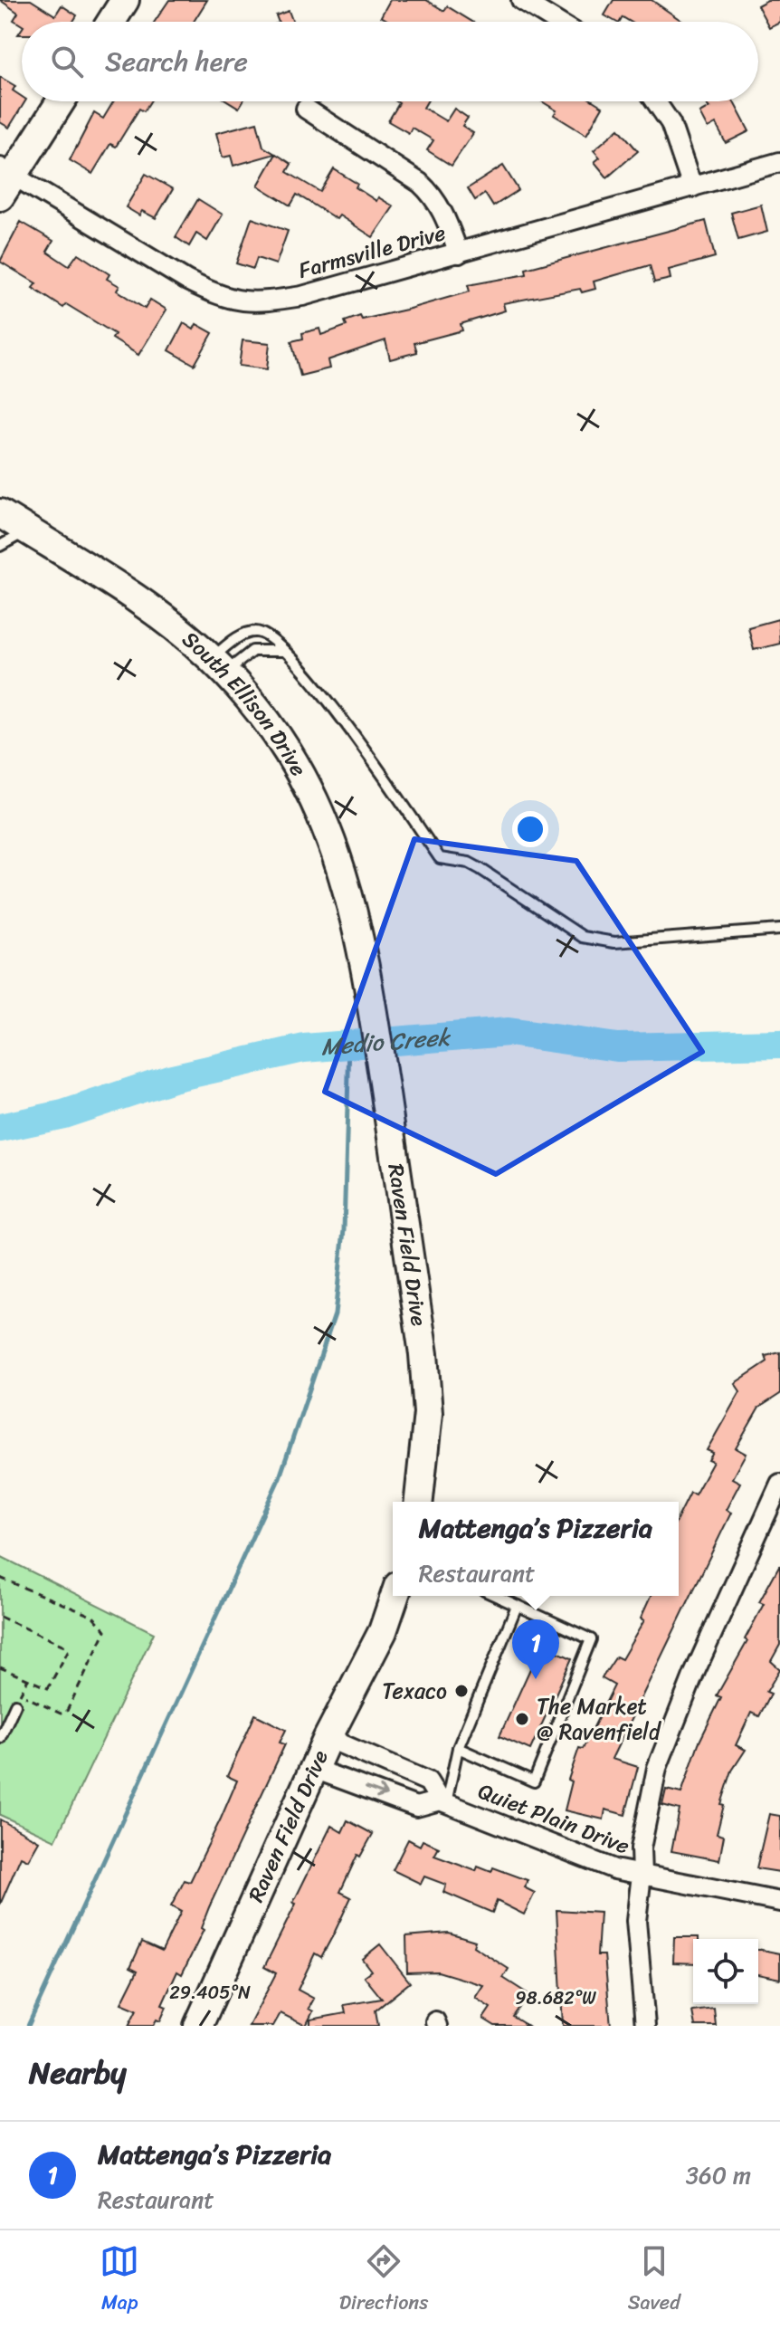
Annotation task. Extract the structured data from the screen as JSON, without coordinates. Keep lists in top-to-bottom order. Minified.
{"streets":{"street":["Farmsville Drive","South Ellison Drive","Raven Field Drive","Quiet Plain Drive"]},"crossings":[["South Ellison Drive","Raven Field Drive"],["Raven Field Drive","Quiet Plain Drive"]],"water":["Medio Creek"],"places":["Texaco","The Market @ Ravenfield"],"page":{"search":"Search here","popup":["Mattenga’s Pizzeria","Restaurant"],"pins":"1","heading":"Nearby","list":[{"mark":"1","name":"Mattenga’s Pizzeria","note":"Restaurant","value":"360 m"}],"nav":["Map","Directions","Saved"]},"coordinates":["29.405°N","98.682°W"]}
